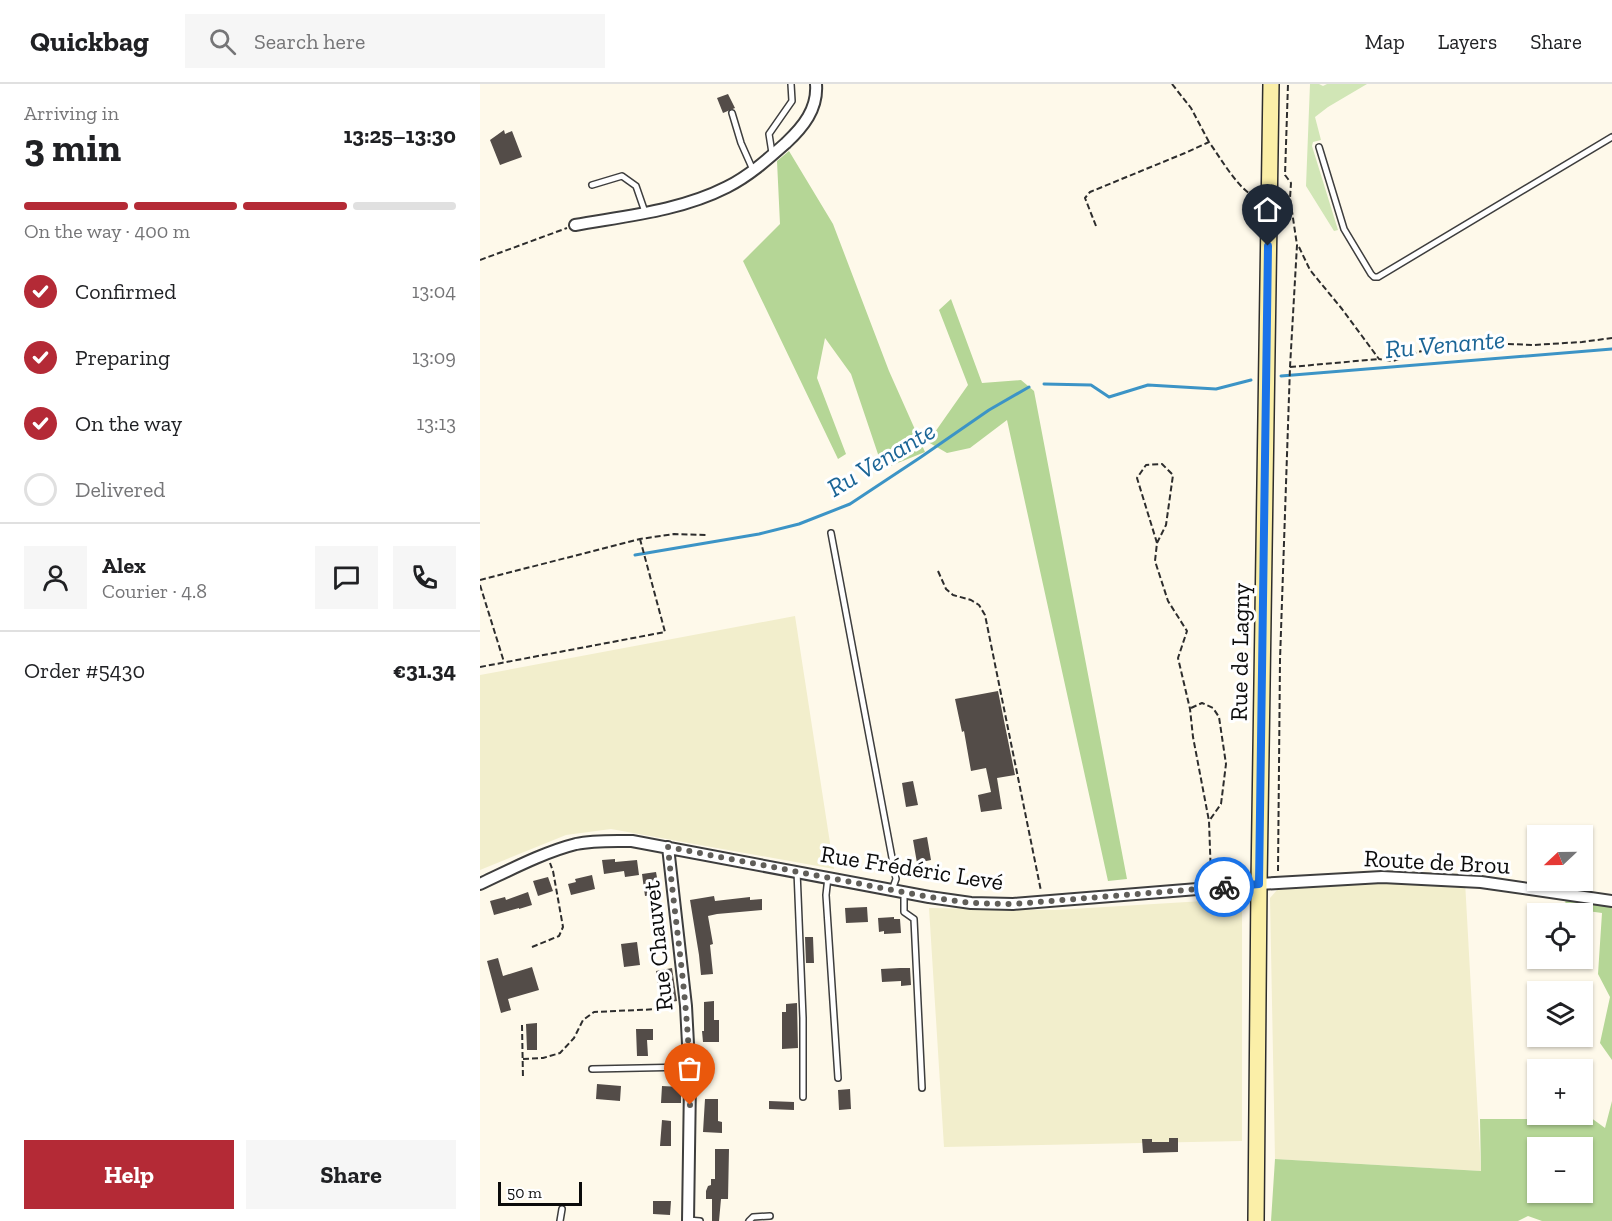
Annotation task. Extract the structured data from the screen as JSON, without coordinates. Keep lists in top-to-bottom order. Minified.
{"streets":{"main road":["Rue de Lagny"],"street":["Route de Brou","Rue Frédéric Levé","Rue Chauvet"]},"crossings":[["Rue de Lagny","Route de Brou"],["Rue de Lagny","Rue Frédéric Levé"],["Route de Brou","Rue Frédéric Levé"],["Rue Frédéric Levé","Rue Chauvet"]],"water":["Ru Venante"],"scale_bar":"50 m","north":"left","page":{"header":"Quickbag","search":"Search here","nav":["Map","Layers","Share"],"heading":["3 min","Arriving in","13:25–13:30"],"panel":["Alex","Courier · 4.8","Order #5430","€31.34"],"bar":"On the way · 400 m","list":[["Confirmed","13:04"],["Preparing","13:09"],["On the way","13:13"],"Delivered"],"map_buttons":["+","−"],"buttons":["Help","Share"],"scale":"50 m"}}
